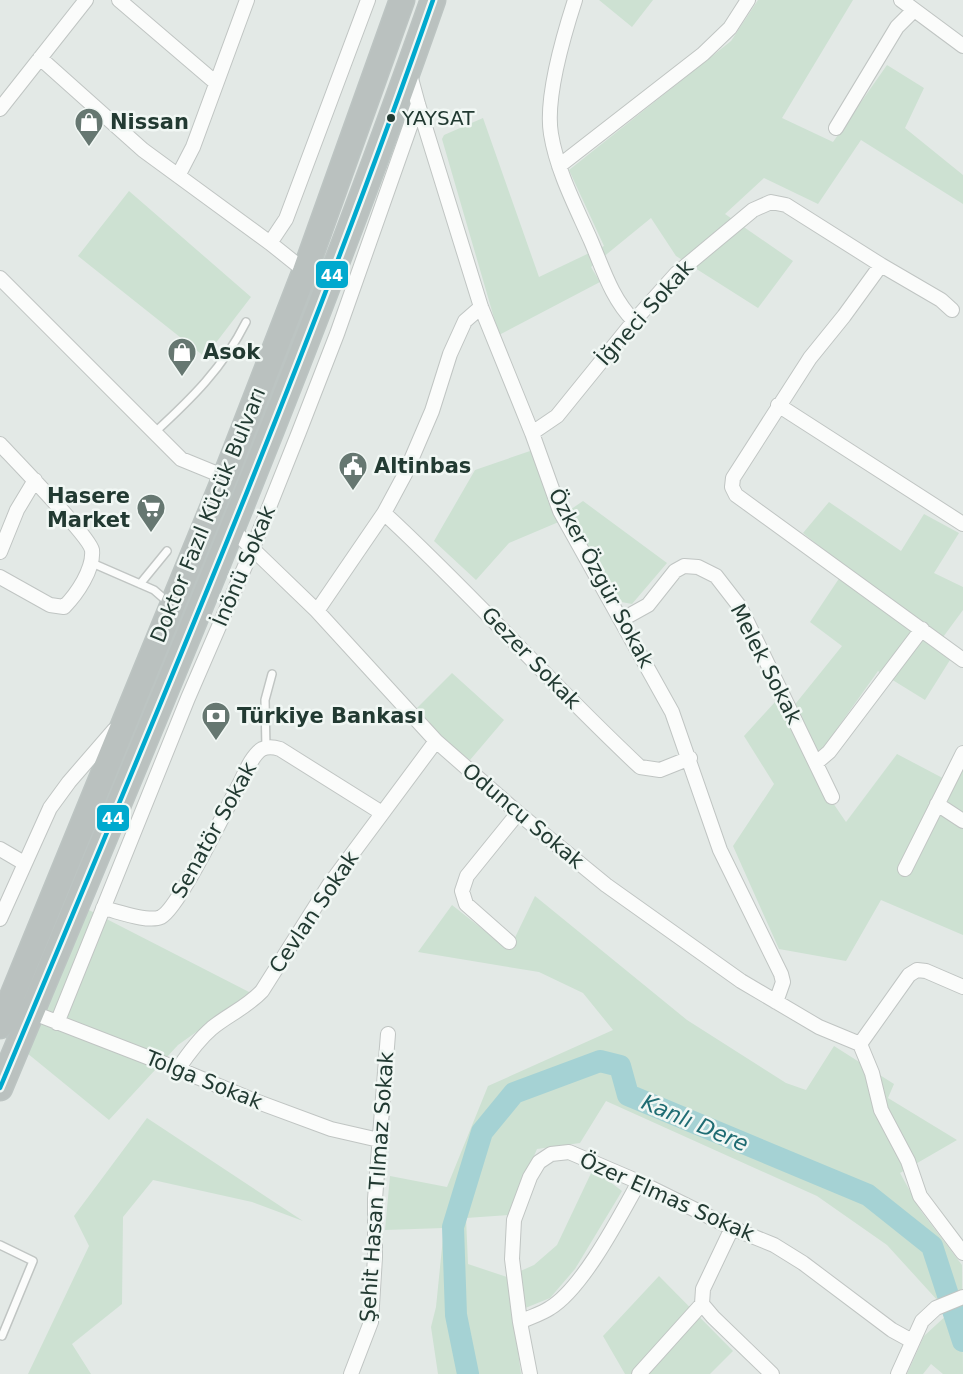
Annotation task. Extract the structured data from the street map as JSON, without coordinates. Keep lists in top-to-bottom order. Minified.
{"streets":{"highway":["Doktor Fazıl Küçük Bulvarı"],"street":["İğneci Sokak","İnönü Sokak","Özker Özgür Sokak","Gezer Sokak","Melek Sokak","Oduncu Sokak","Senatör Sokak","Cevlan Sokak","Tolga Sokak","Şehit Hasan Tılmaz Sokak","Özer Elmas Sokak"]},"crossings":[["İğneci Sokak","Özker Özgür Sokak"],["Doktor Fazıl Küçük Bulvarı","Özker Özgür Sokak"],["Doktor Fazıl Küçük Bulvarı","Oduncu Sokak"],["Doktor Fazıl Küçük Bulvarı","Tolga Sokak"],["İnönü Sokak","Özker Özgür Sokak"],["İnönü Sokak","Oduncu Sokak"],["İnönü Sokak","Senatör Sokak"],["İnönü Sokak","Tolga Sokak"],["Özker Özgür Sokak","Gezer Sokak"],["Özker Özgür Sokak","Melek Sokak"],["Özker Özgür Sokak","Oduncu Sokak"],["Oduncu Sokak","Cevlan Sokak"],["Senatör Sokak","Cevlan Sokak"],["Cevlan Sokak","Tolga Sokak"],["Tolga Sokak","Şehit Hasan Tılmaz Sokak"]],"water":["Kanlı Dere"],"places":{"other":["YAYSAT"],"shop":["Nissan","Asok"],"public building":["Altinbas"],"supermarket":["Hasere Market"],"bank":["Türkiye Bankası"]},"lines":["transit line 44"]}
